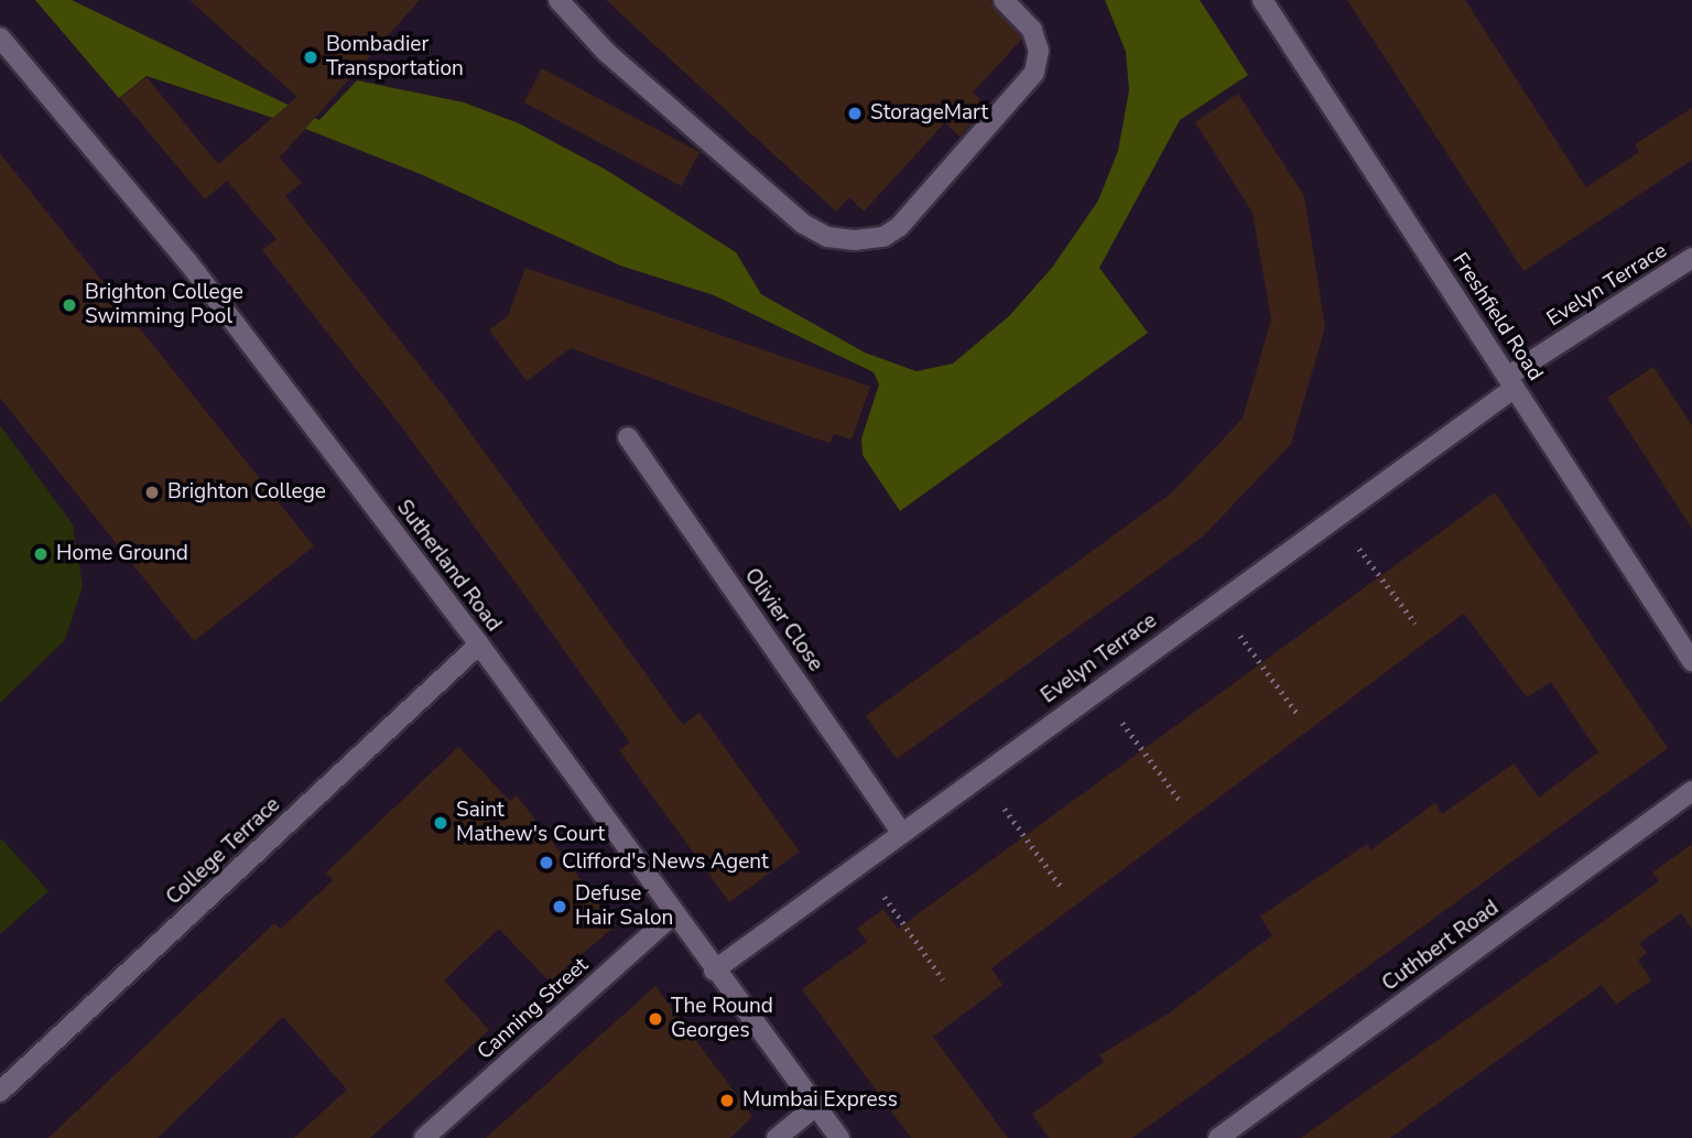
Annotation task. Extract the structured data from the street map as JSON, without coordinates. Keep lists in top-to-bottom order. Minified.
{"streets":{"street":["Evelyn Terrace","Freshfield Road","Sutherland Road","Olivier Close","College Terrace","Cuthbert Road","Canning Street"]},"crossings":[["Evelyn Terrace","Freshfield Road"],["Evelyn Terrace","Sutherland Road"],["Evelyn Terrace","Olivier Close"],["Sutherland Road","College Terrace"],["Sutherland Road","Canning Street"]],"places":["Bombadier Transportation","StorageMart","Brighton College Swimming Pool","Brighton College","Home Ground","Saint Mathew's Court","Clifford's News Agent","Defuse Hair Salon","The Round Georges","Mumbai Express"]}
